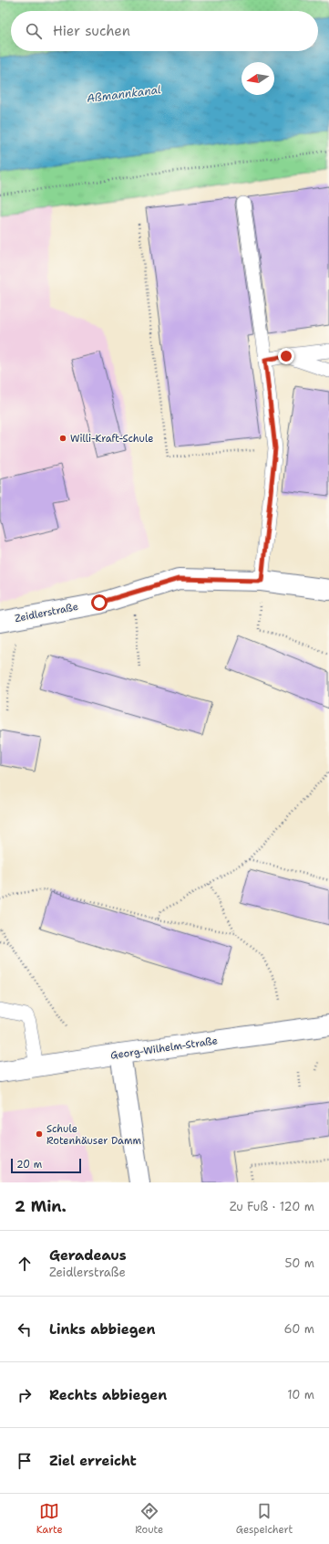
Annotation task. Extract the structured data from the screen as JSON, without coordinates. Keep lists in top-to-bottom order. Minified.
{"streets":{"street":["Zeidlerstraße","Georg-Wilhelm-Straße"]},"water":["Aßmannkanal"],"places":["Willi-Kraft-Schule","Schule Rotenhäuser Damm"],"scale_bar":"20 m","north":"left","page":{"search":"Hier suchen","scale":"20 m","heading":["2 Min.","Zu Fuß · 120 m"],"list":[["Geradeaus","Zeidlerstraße","50 m"],["Links abbiegen","60 m"],["Rechts abbiegen","10 m"],"Ziel erreicht"],"nav":["Karte","Route","Gespeichert"]}}
